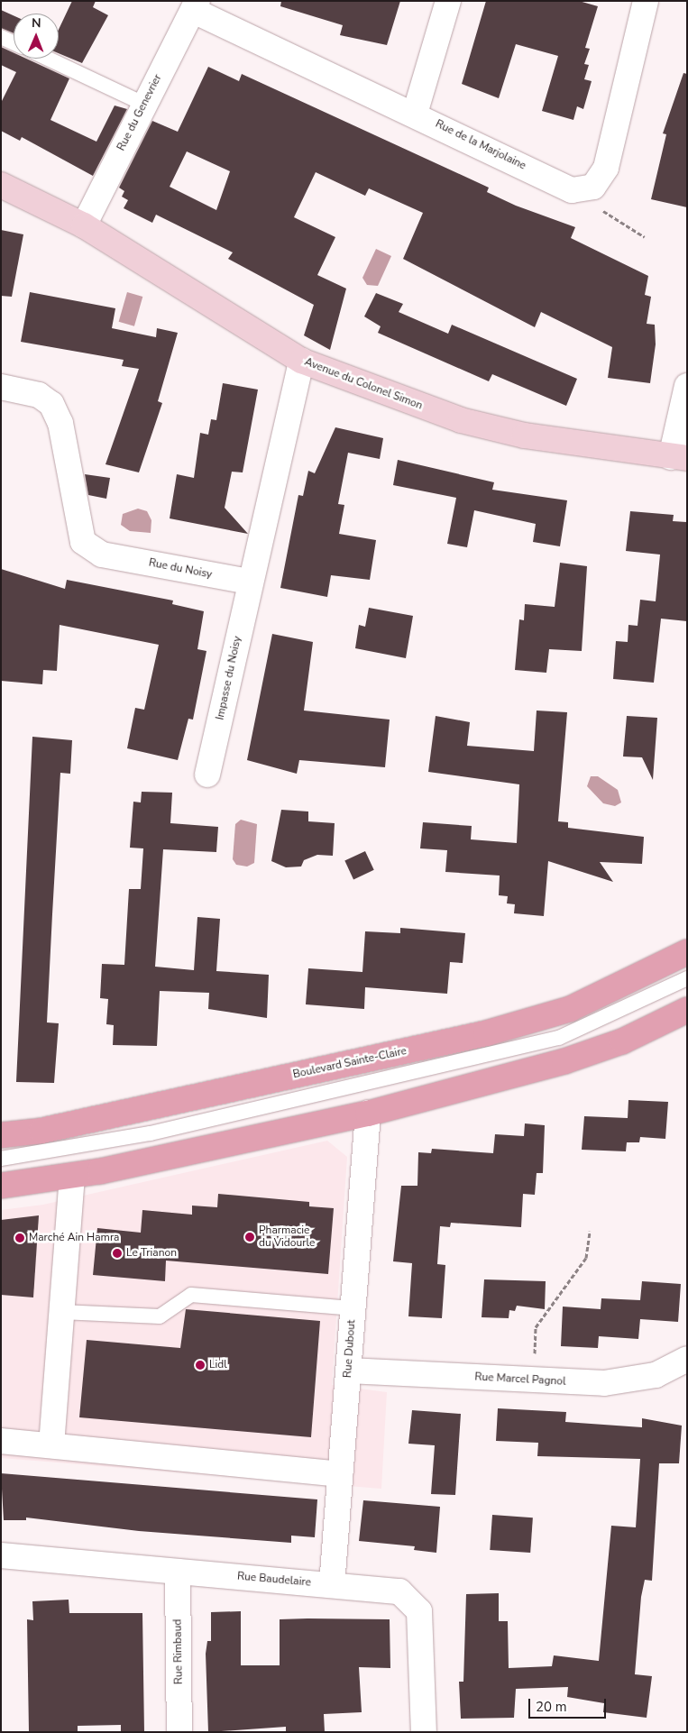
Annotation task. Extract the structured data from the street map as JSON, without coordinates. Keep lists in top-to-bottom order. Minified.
{"streets":{"main road":["Avenue du Colonel Simon","Boulevard Sainte-Claire"],"street":["Rue du Genevrier","Rue de la Marjolaine","Rue du Noisy","Impasse du Noisy","Rue Dubout","Rue Marcel Pagnol","Rue Baudelaire","Rue Rimbaud"]},"crossings":[["Rue du Genevrier","Rue de la Marjolaine"],["Rue du Genevrier","Avenue du Colonel Simon"],["Rue du Noisy","Impasse du Noisy"],["Rue Dubout","Rue Marcel Pagnol"],["Rue Dubout","Rue Baudelaire"],["Rue Baudelaire","Rue Rimbaud"]],"places":["Pharmacie du Vidourle","Marché Ain Hamra","Le Trianon","Lidl"],"scale_bar":"20 m","north":"top"}
